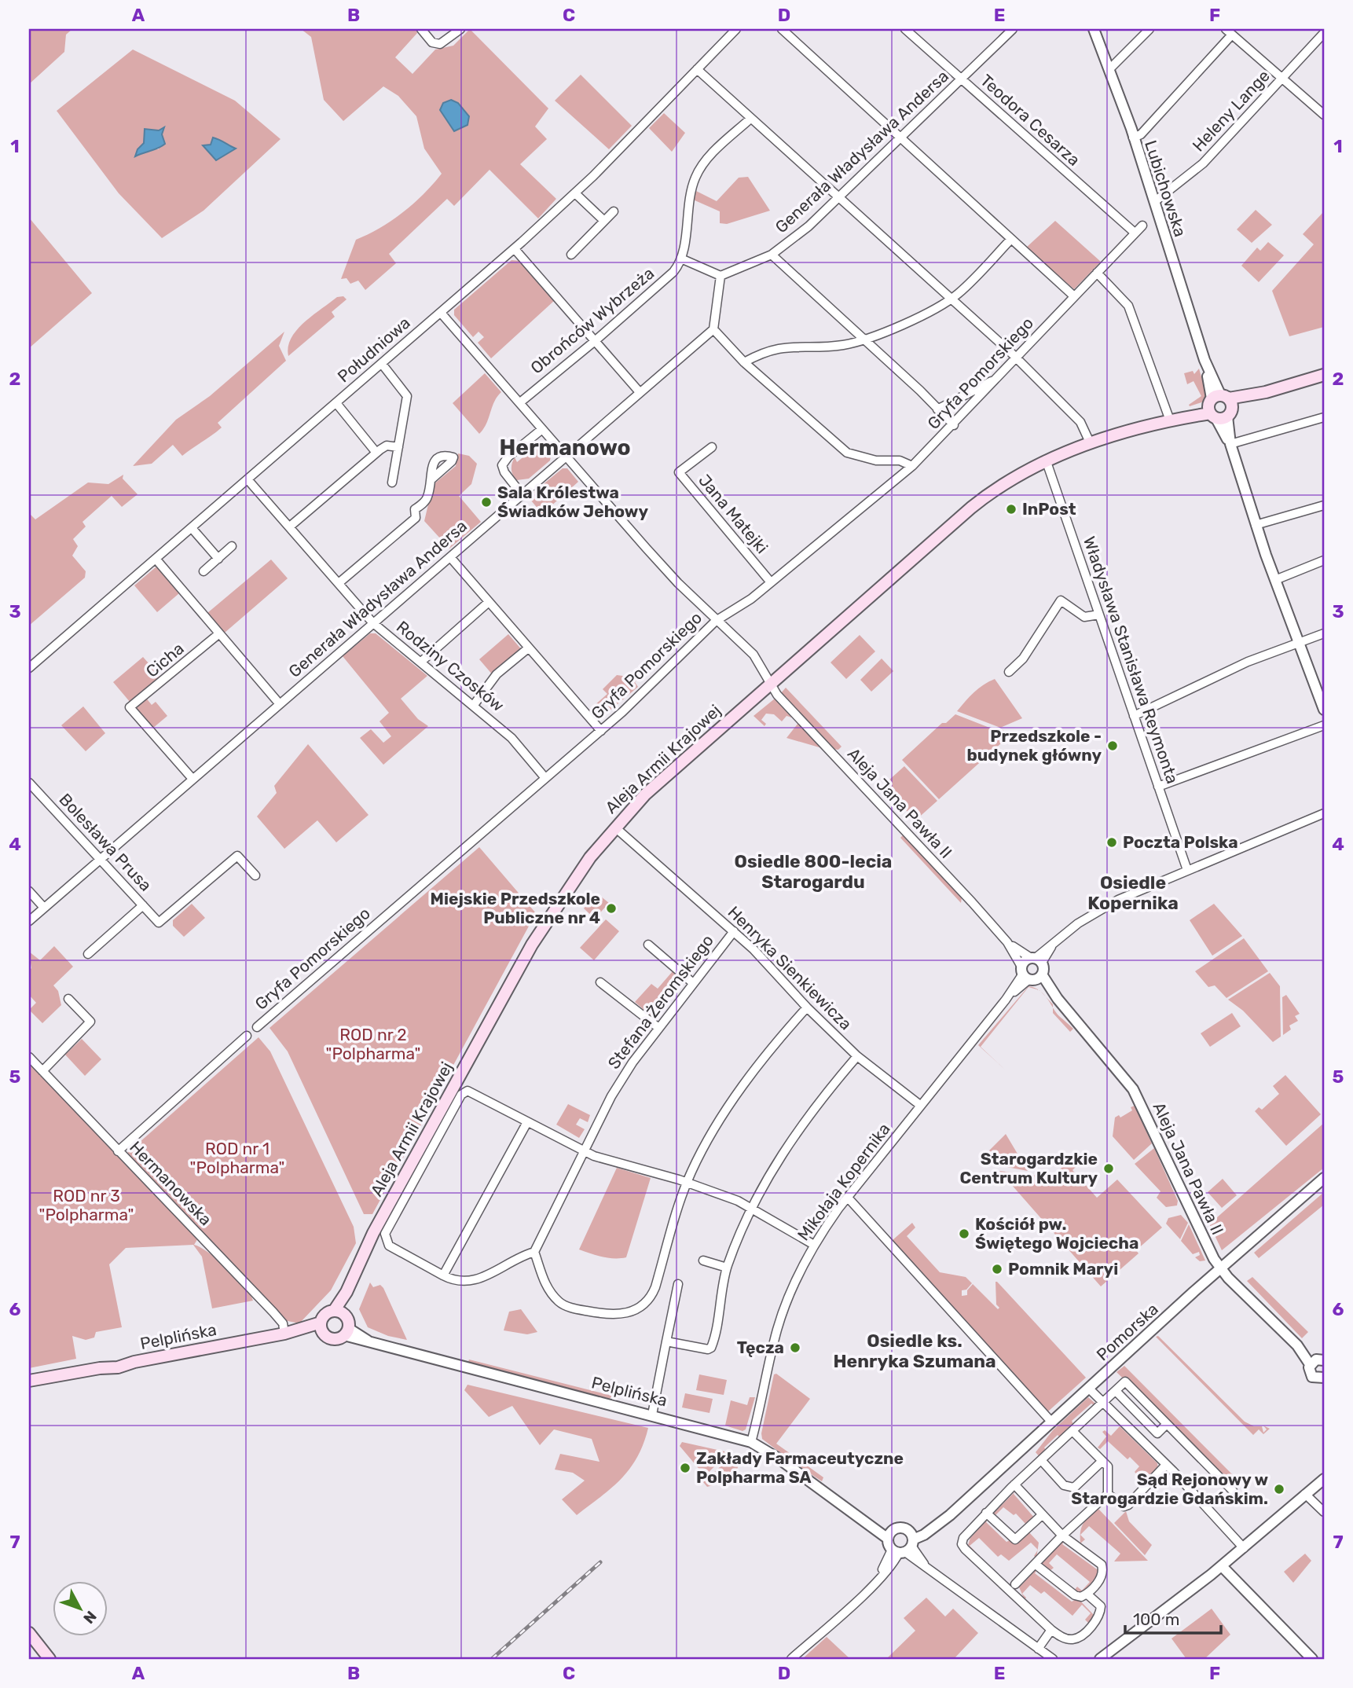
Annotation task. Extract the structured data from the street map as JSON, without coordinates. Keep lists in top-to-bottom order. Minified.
{"streets":{"main road":["Aleja Armii Krajowej","Pelplińska"],"street":["Heleny Lange","Teodora Cesarza","Generała Władysława Andersa","Lubichowska","Obrońców Wybrzeża","Południowa","Gryfa Pomorskiego","Jana Matejki","Cicha","Władysława Stanisława Reymonta","Rodziny Czosków","Aleja Jana Pawła II","Bolesława Prusa","Henryka Sienkiewicza","Stefana Żeromskiego","Mikołaja Kopernika","Hermanowska","Pomorska"]},"crossings":[["Heleny Lange","Lubichowska"],["Teodora Cesarza","Generała Władysława Andersa"],["Teodora Cesarza","Gryfa Pomorskiego"],["Generała Władysława Andersa","Cicha"],["Generała Władysława Andersa","Rodziny Czosków"],["Generała Władysława Andersa","Aleja Jana Pawła II"],["Generała Władysława Andersa","Bolesława Prusa"],["Lubichowska","Aleja Armii Krajowej"],["Obrońców Wybrzeża","Aleja Jana Pawła II"],["Południowa","Rodziny Czosków"],["Południowa","Aleja Jana Pawła II"],["Gryfa Pomorskiego","Jana Matejki"],["Gryfa Pomorskiego","Rodziny Czosków"],["Gryfa Pomorskiego","Aleja Jana Pawła II"],["Władysława Stanisława Reymonta","Aleja Armii Krajowej"],["Aleja Armii Krajowej","Aleja Jana Pawła II"],["Aleja Armii Krajowej","Henryka Sienkiewicza"],["Aleja Armii Krajowej","Pelplińska"],["Aleja Jana Pawła II","Mikołaja Kopernika"],["Aleja Jana Pawła II","Pomorska"],["Henryka Sienkiewicza","Stefana Żeromskiego"],["Henryka Sienkiewicza","Mikołaja Kopernika"],["Mikołaja Kopernika","Pelplińska"],["Hermanowska","Pelplińska"],["Pomorska","Pelplińska"]],"districts":["Hermanowo","Osiedle 800-lecia Starogardu","Osiedle Kopernika","Osiedle ks. Henryka Szumana"],"parks":["ROD nr 2 \"Polpharma\"","ROD nr 1 \"Polpharma\"","ROD nr 3 \"Polpharma\""],"places":["Sala Królestwa Świadków Jehowy","InPost","Przedszkole - budynek główny","Poczta Polska","Miejskie Przedszkole Publiczne nr 4","Starogardzkie Centrum Kultury","Kościół pw. Świętego Wojciecha","Pomnik Maryi","Tęcza","Zakłady Farmaceutyczne Polpharma SA","Sąd Rejonowy w Starogardzie Gdańskim."],"scale_bar":"100 m","north":"bottom right","grid":{"columns":["A","B","C","D","E","F"],"rows":["1","2","3","4","5","6","7"]}}
